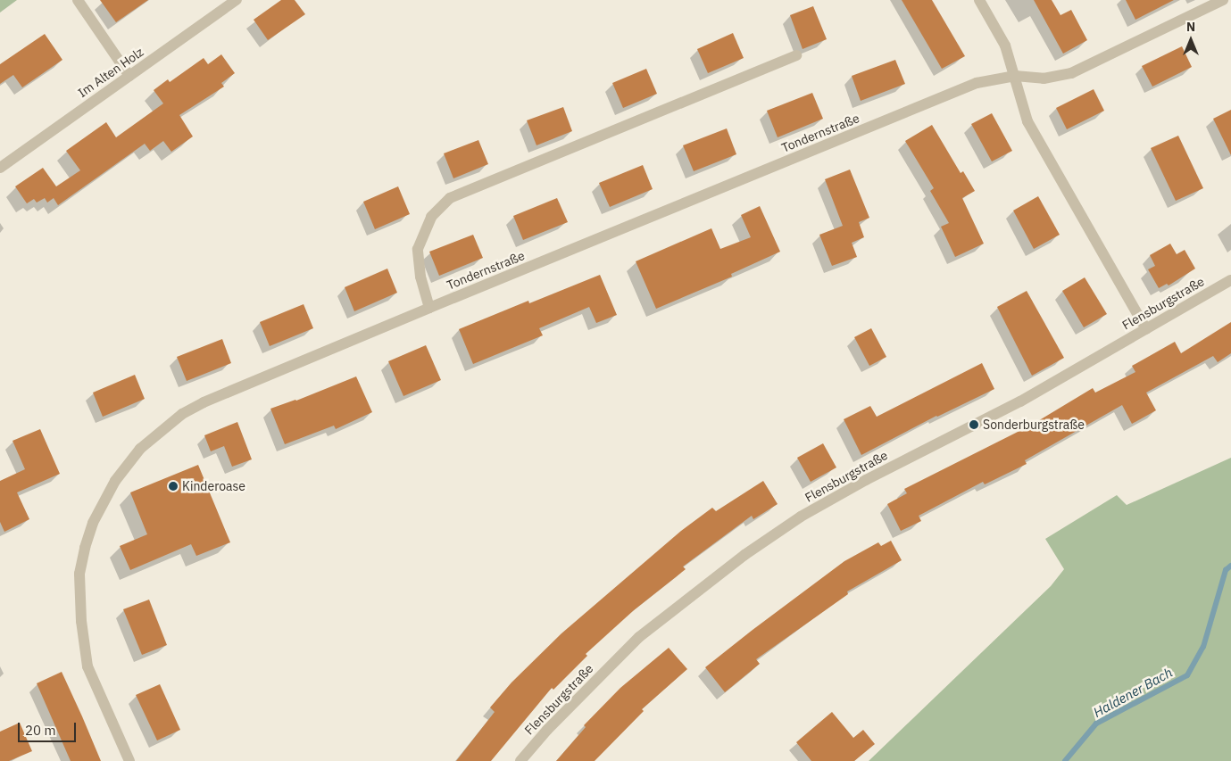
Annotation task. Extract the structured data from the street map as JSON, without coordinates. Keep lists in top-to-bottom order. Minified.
{"streets":{"street":["Im Alten Holz","Tondernstraße","Flensburgstraße"]},"water":["Haldener Bach"],"places":["Sonderburgstraße","Kinderoase"],"scale_bar":"20 m","north":"top"}
